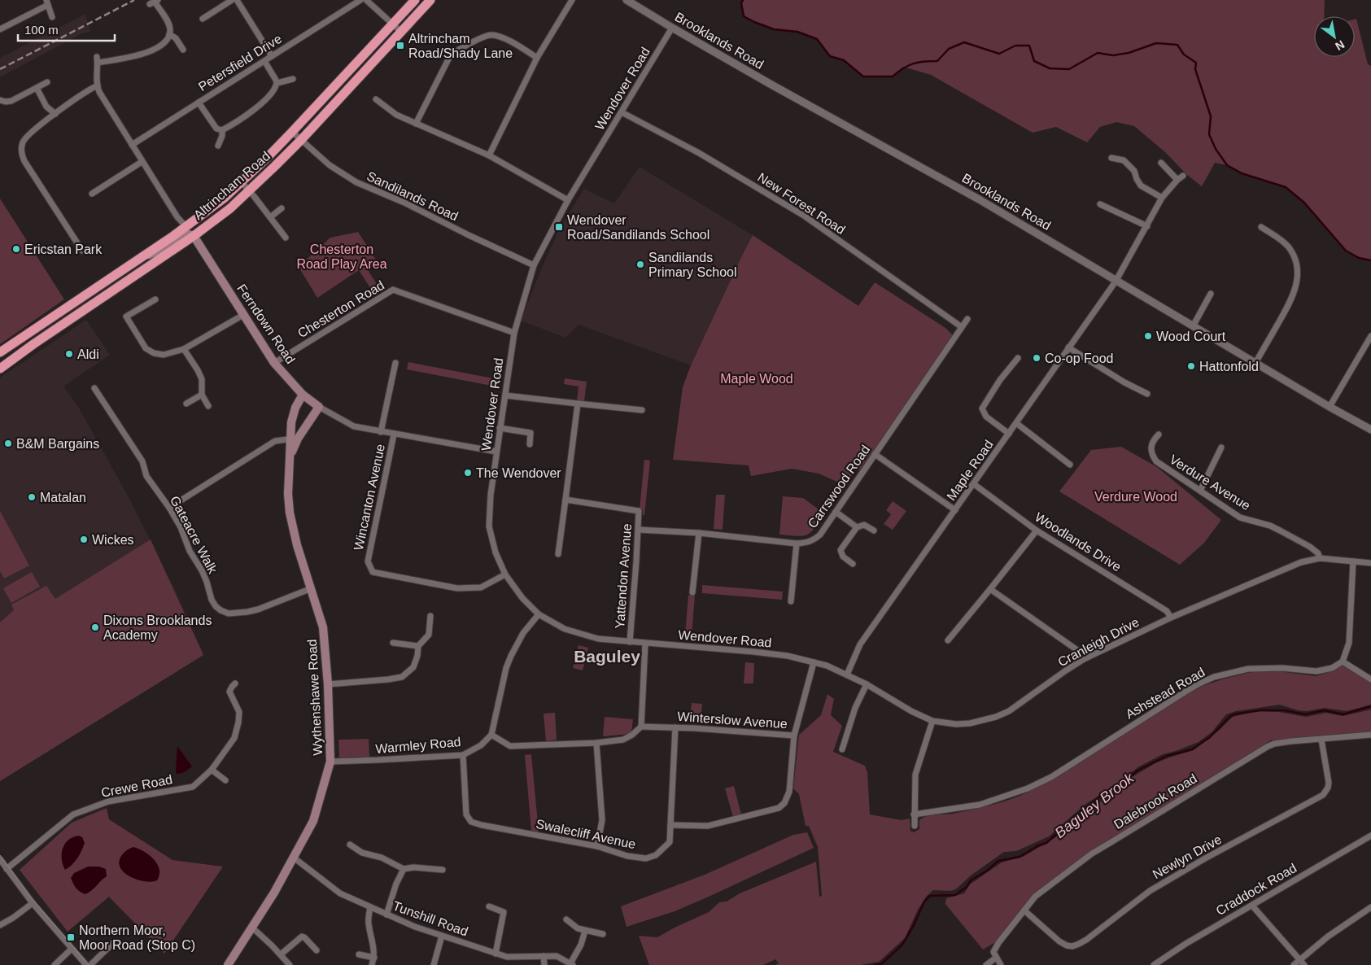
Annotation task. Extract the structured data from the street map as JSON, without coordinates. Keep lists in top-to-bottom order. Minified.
{"streets":{"highway":["Altrincham Road"],"main road":["Ferndown Road","Wythenshawe Road"],"street":["Brooklands Road","Petersfield Drive","Wendover Road","Sandilands Road","New Forest Road","Chesterton Road","Maple Road","Verdure Avenue","Carrswood Road","Wincanton Avenue","Gateacre Walk","Woodlands Drive","Yattendon Avenue","Cranleigh Drive","Ashstead Road","Winterslow Avenue","Warmley Road","Crewe Road","Dalebrook Road","Swalecliff Avenue","Newlyn Drive","Craddock Road","Tunshill Road"]},"crossings":[["Brooklands Road","Wendover Road"],["Brooklands Road","Maple Road"],["Wendover Road","Sandilands Road"],["Wendover Road","New Forest Road"],["Wendover Road","Chesterton Road"],["Wendover Road","Ferndown Road"],["Wendover Road","Maple Road"],["Wendover Road","Wincanton Avenue"],["Wendover Road","Yattendon Avenue"],["Wendover Road","Cranleigh Drive"],["Wendover Road","Winterslow Avenue"],["Altrincham Road","Sandilands Road"],["Altrincham Road","Ferndown Road"],["New Forest Road","Carrswood Road"],["Chesterton Road","Ferndown Road"],["Ferndown Road","Wincanton Avenue"],["Ferndown Road","Wythenshawe Road"],["Maple Road","Woodlands Drive"],["Maple Road","Cranleigh Drive"],["Verdure Avenue","Cranleigh Drive"],["Carrswood Road","Yattendon Avenue"],["Gateacre Walk","Wythenshawe Road"],["Woodlands Drive","Cranleigh Drive"],["Wythenshawe Road","Warmley Road"],["Wythenshawe Road","Tunshill Road"],["Winterslow Avenue","Swalecliff Avenue"],["Warmley Road","Swalecliff Avenue"],["Dalebrook Road","Newlyn Drive"]],"districts":["Baguley"],"water":["Baguley Brook"],"parks":["Chesterton Road Play Area","Maple Wood","Verdure Wood"],"places":{"transit":["Altrincham Road/Shady Lane","Wendover Road/Sandilands School","Northern Moor, Moor Road (Stop C)"],"other":["Ericstan Park","Sandilands Primary School","Wood Court","Aldi","Co-op Food","Hattonfold","B&M Bargains","The Wendover","Matalan","Wickes","Dixons Brooklands Academy"]},"scale_bar":"100 m","north":"bottom right"}
